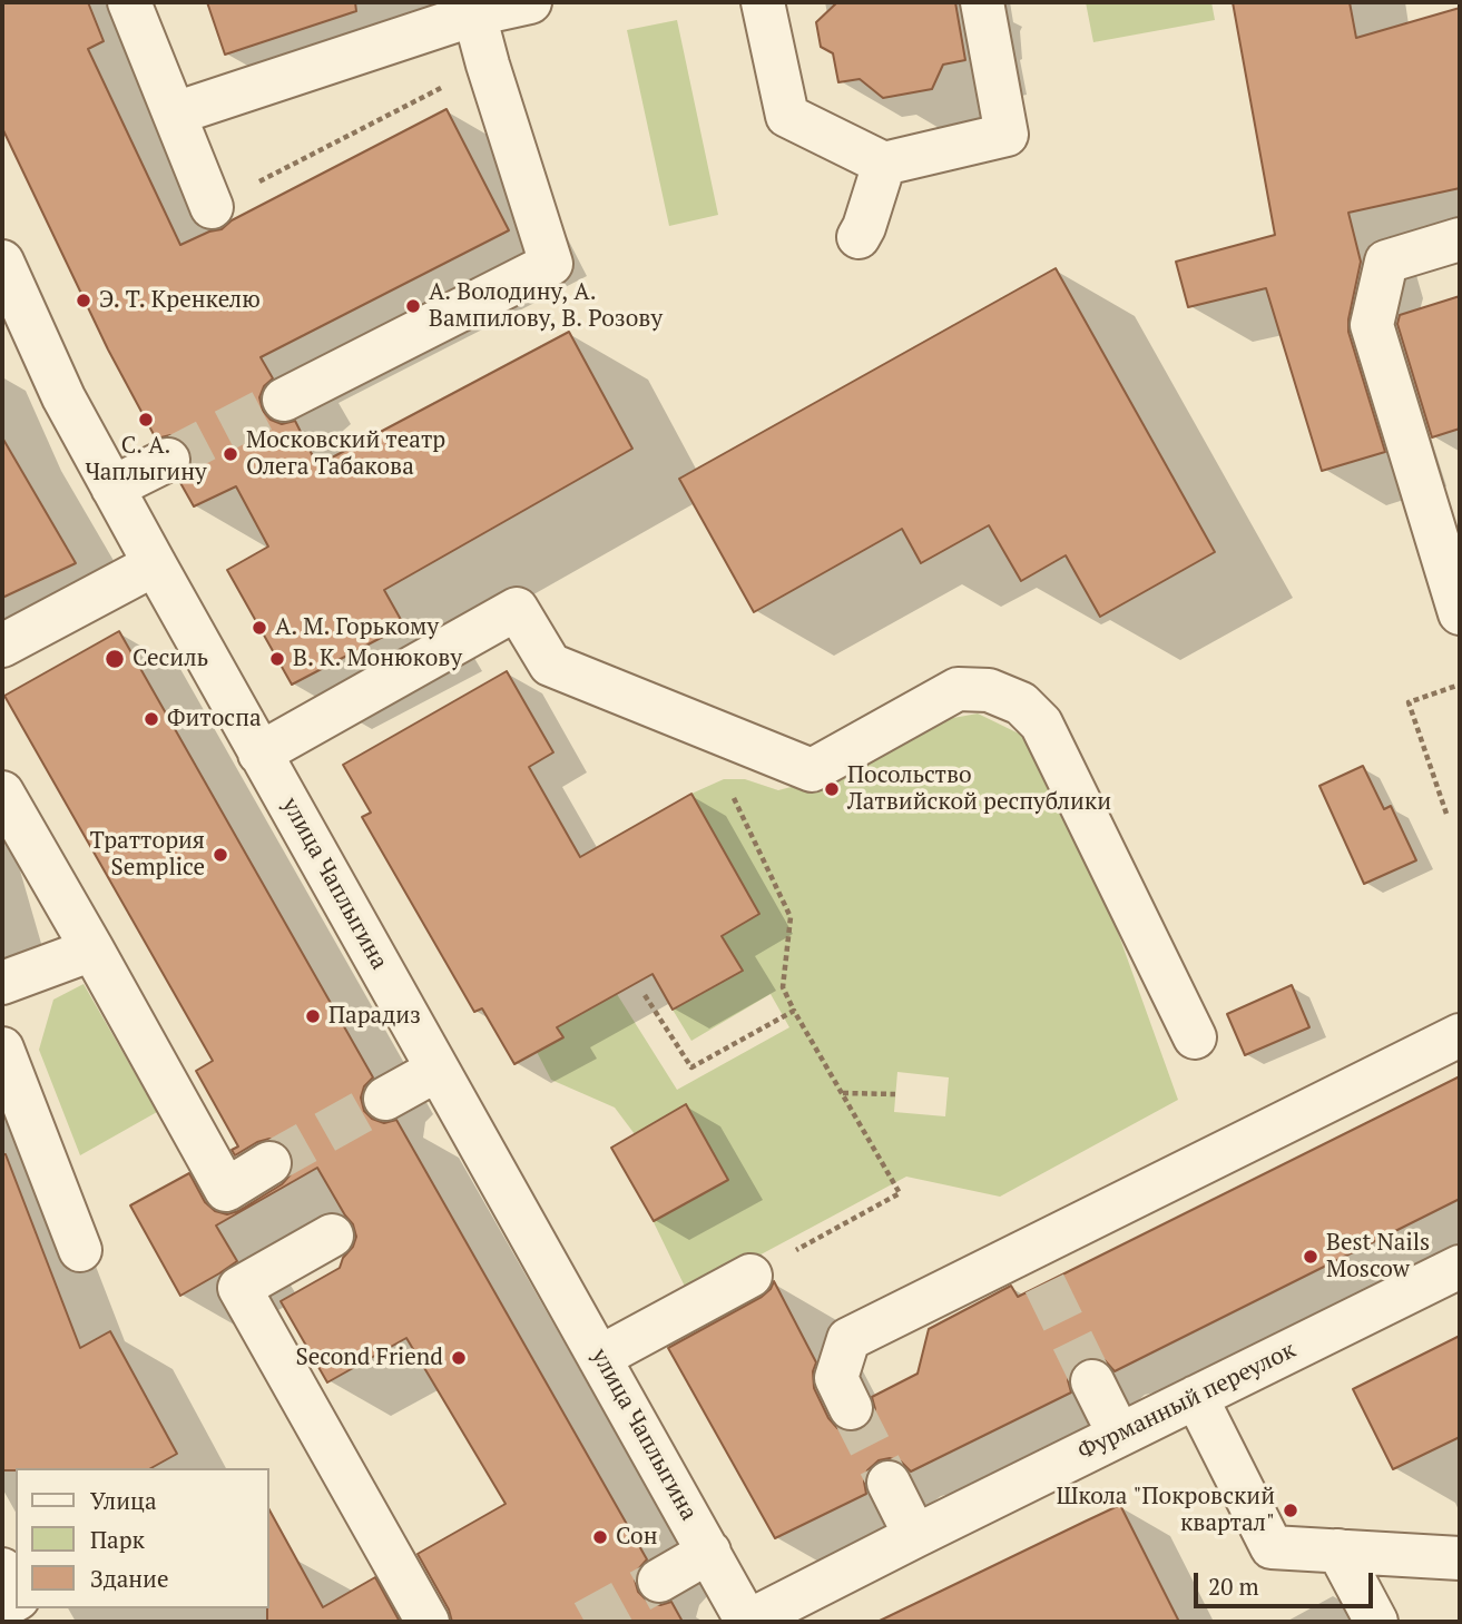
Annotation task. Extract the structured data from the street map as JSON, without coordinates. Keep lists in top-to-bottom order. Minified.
{"streets":{"street":["улица Чаплыгина","Фурманный переулок"]},"crossings":[["улица Чаплыгина","Фурманный переулок"]],"places":["Э. Т. Кренкелю","А. Володину, А. Вампилову, В. Розову","С. А. Чаплыгину","Московский театр Олега Табакова","А. М. Горькому","Сесиль","В. К. Монюкову","Фитоспа","Посольство Латвийской республики","Траттория Semplice","Парадиз","Best Nails Moscow","Second Friend","Школа \"Покровский квартал\"","Сон"],"legend":["Улица","Парк","Здание"],"scale_bar":"20 m"}
